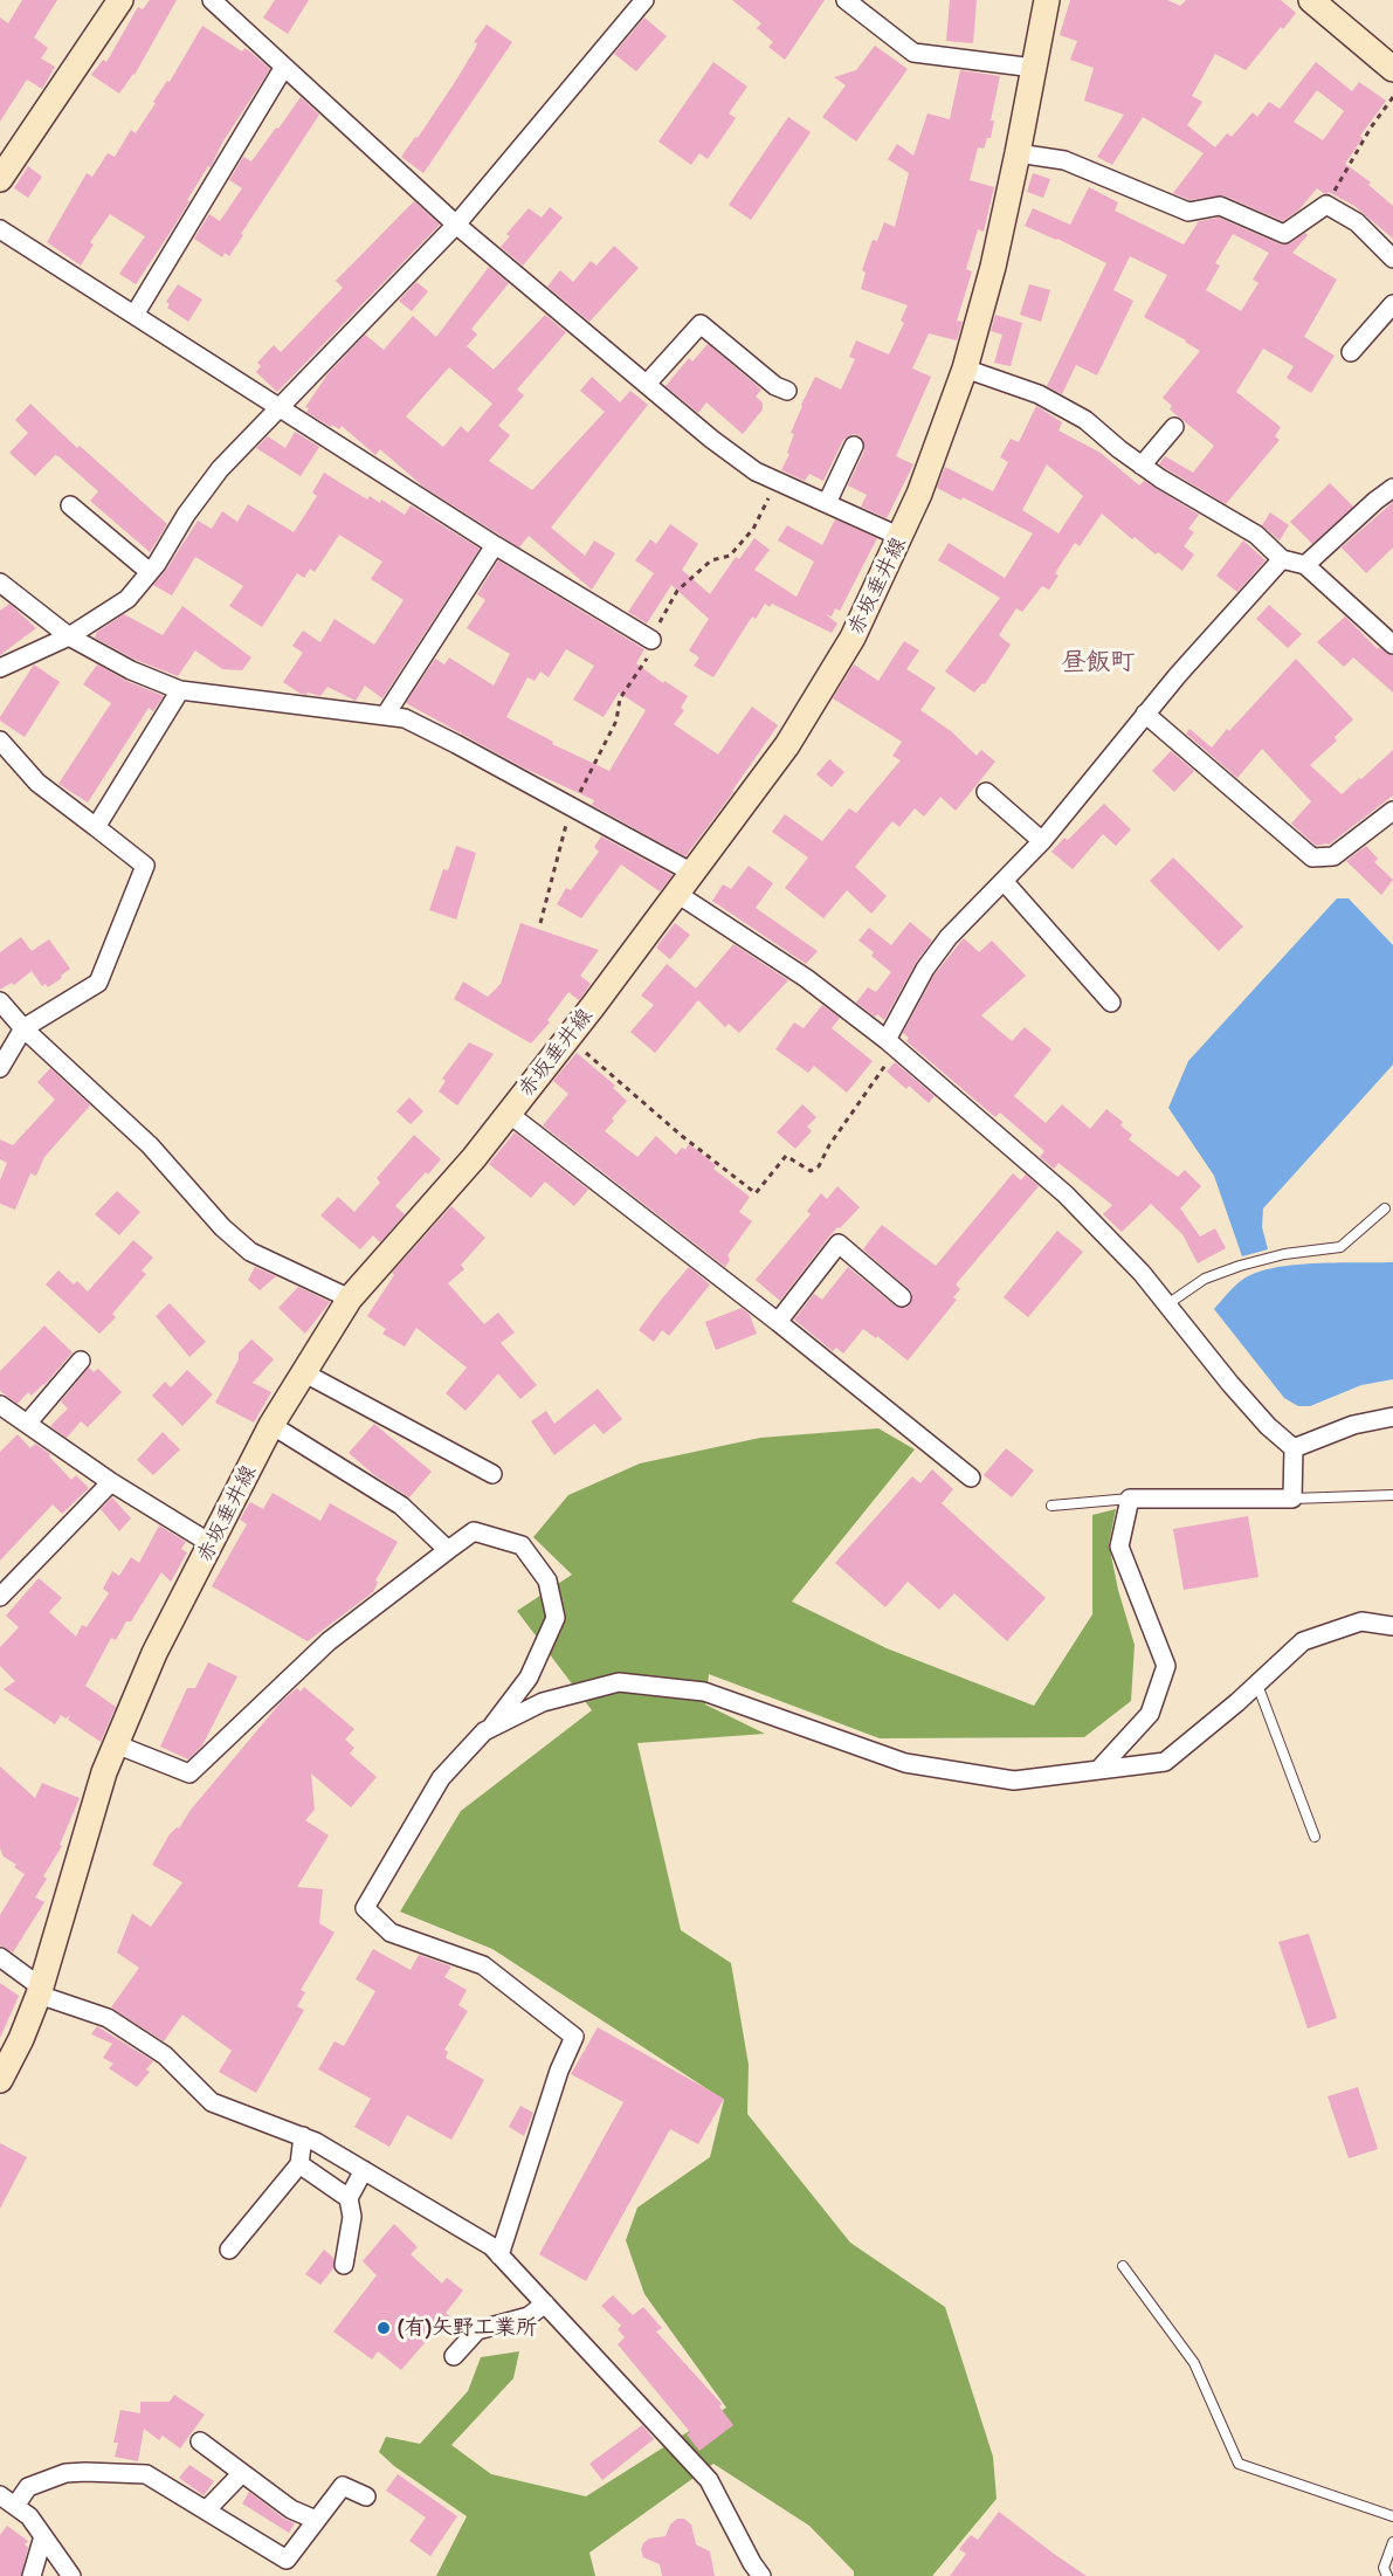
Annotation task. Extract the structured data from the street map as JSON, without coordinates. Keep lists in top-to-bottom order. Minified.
{"streets":{"main road":["赤坂垂井線"]},"districts":["昼飯町"],"places":["(有)矢野工業所"]}
